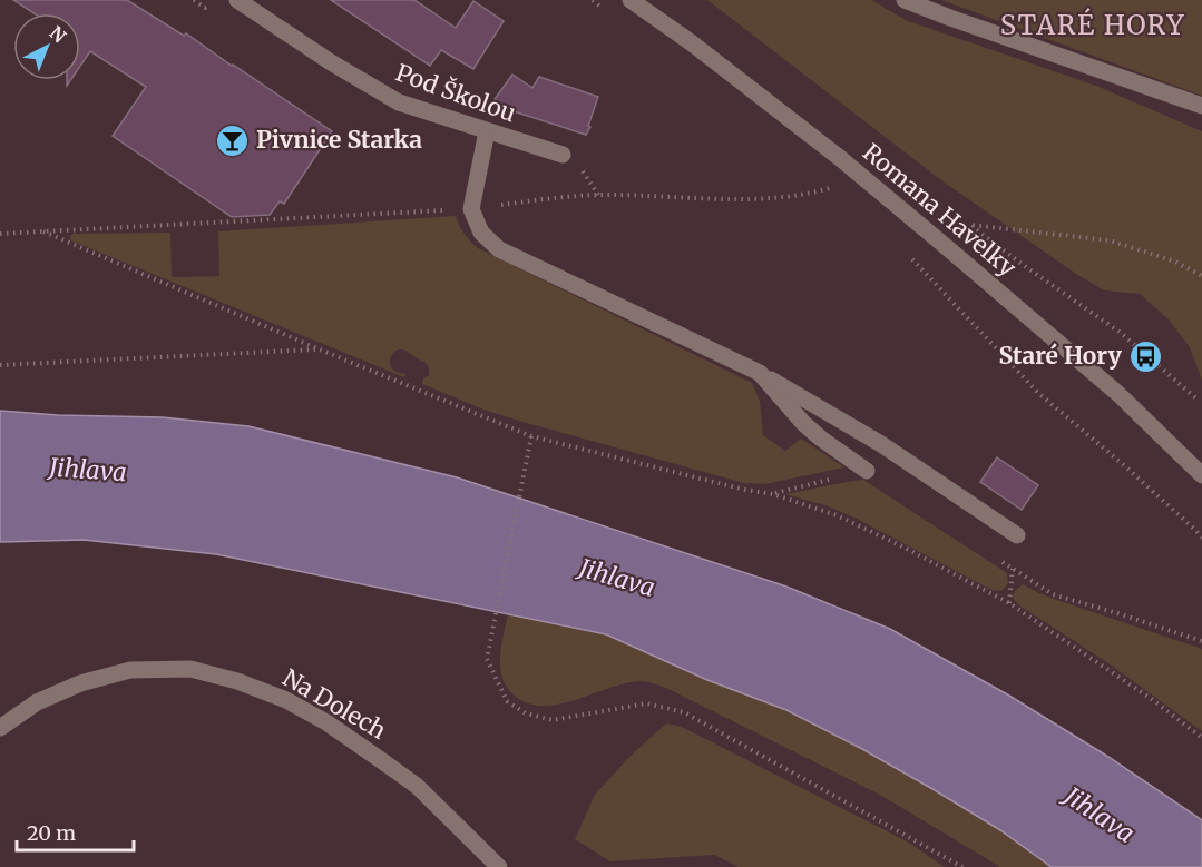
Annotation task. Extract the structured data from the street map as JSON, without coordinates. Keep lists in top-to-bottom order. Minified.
{"streets":{"street":["Pod Školou","Romana Havelky","Na Dolech"]},"districts":["STARÉ HORY"],"water":["Jihlava"],"places":{"bar":["Pivnice Starka"],"bus stop":["Staré Hory"]},"scale_bar":"20 m","north":"top right"}
